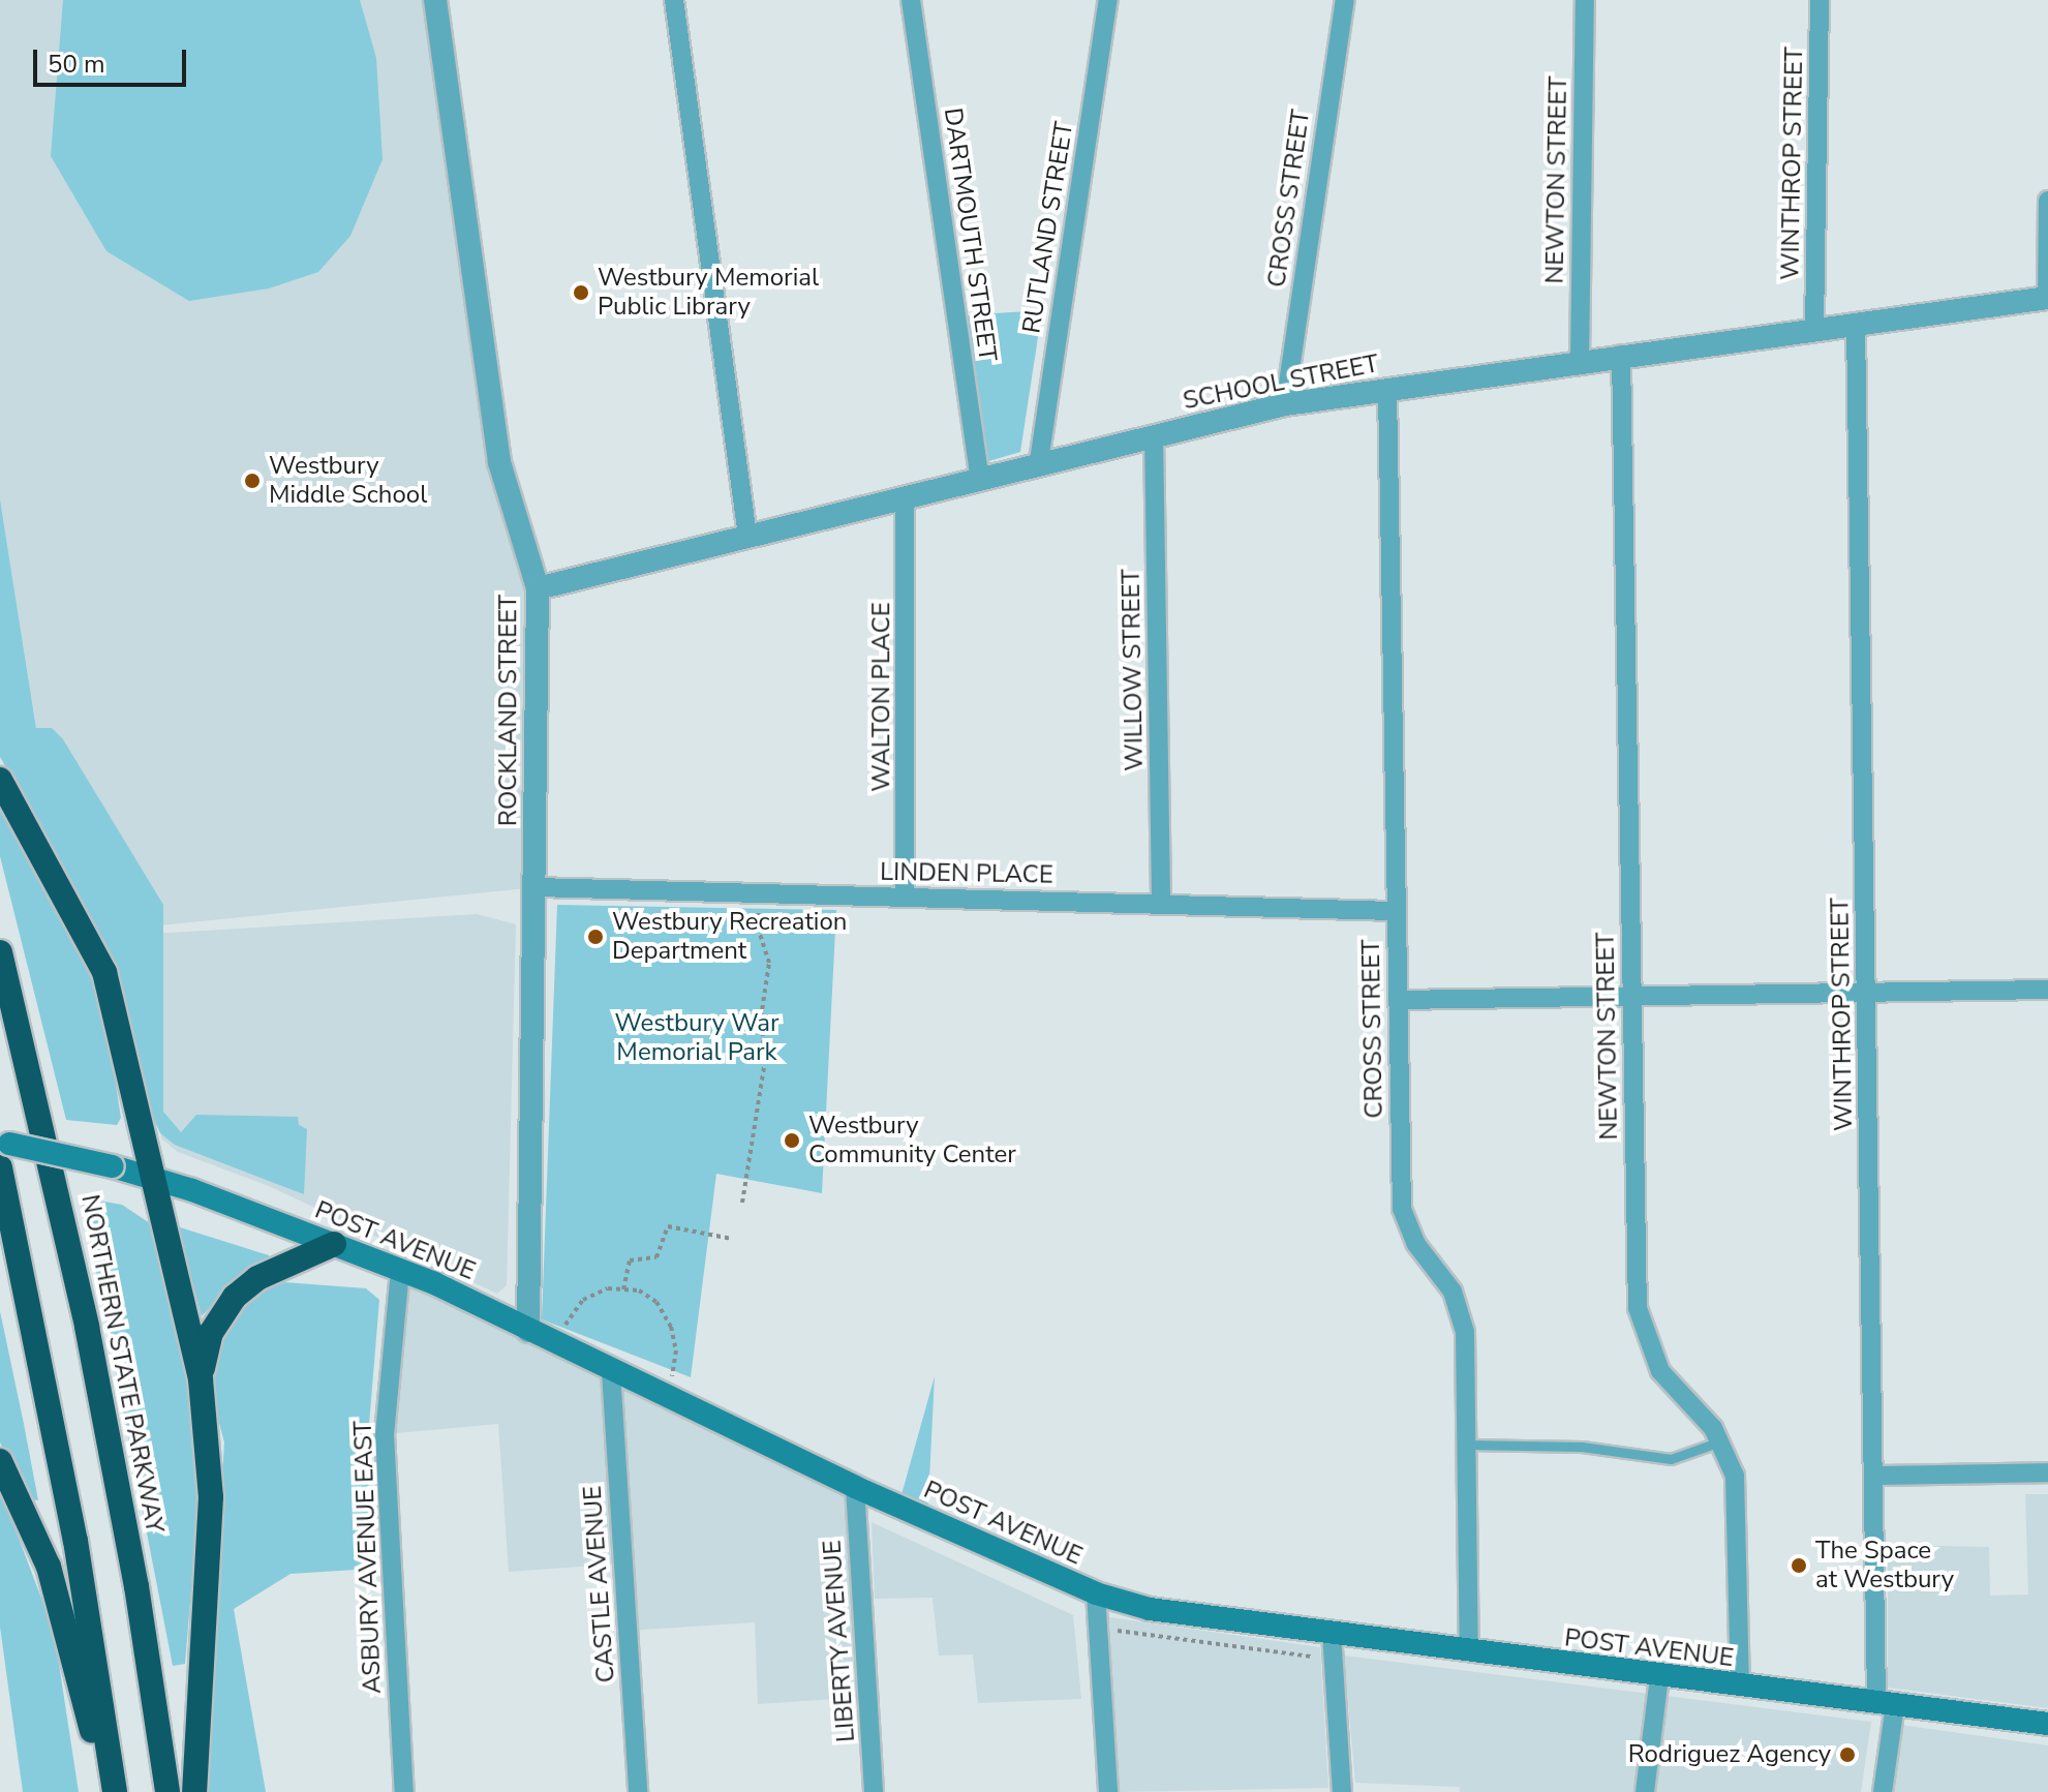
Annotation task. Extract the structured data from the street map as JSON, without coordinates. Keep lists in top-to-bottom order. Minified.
{"streets":{"highway":["NORTHERN STATE PARKWAY"],"main road":["POST AVENUE"],"street":["WINTHROP STREET","NEWTON STREET","CROSS STREET","RUTLAND STREET","DARTMOUTH STREET","SCHOOL STREET","WILLOW STREET","WALTON PLACE","ROCKLAND STREET","LINDEN PLACE","ASBURY AVENUE EAST","CASTLE AVENUE","LIBERTY AVENUE"]},"crossings":[["WINTHROP STREET","SCHOOL STREET"],["WINTHROP STREET","POST AVENUE"],["NEWTON STREET","SCHOOL STREET"],["NEWTON STREET","POST AVENUE"],["CROSS STREET","SCHOOL STREET"],["CROSS STREET","LINDEN PLACE"],["CROSS STREET","POST AVENUE"],["RUTLAND STREET","SCHOOL STREET"],["DARTMOUTH STREET","SCHOOL STREET"],["SCHOOL STREET","WILLOW STREET"],["SCHOOL STREET","WALTON PLACE"],["SCHOOL STREET","ROCKLAND STREET"],["WILLOW STREET","LINDEN PLACE"],["WALTON PLACE","LINDEN PLACE"],["ROCKLAND STREET","LINDEN PLACE"],["ROCKLAND STREET","POST AVENUE"],["POST AVENUE","ASBURY AVENUE EAST"],["POST AVENUE","CASTLE AVENUE"],["POST AVENUE","LIBERTY AVENUE"]],"parks":["Westbury War Memorial Park"],"places":["Westbury Memorial Public Library","Westbury Middle School","Westbury Recreation Department","Westbury Community Center","The Space at Westbury","Rodriguez Agency"],"scale_bar":"50 m"}
